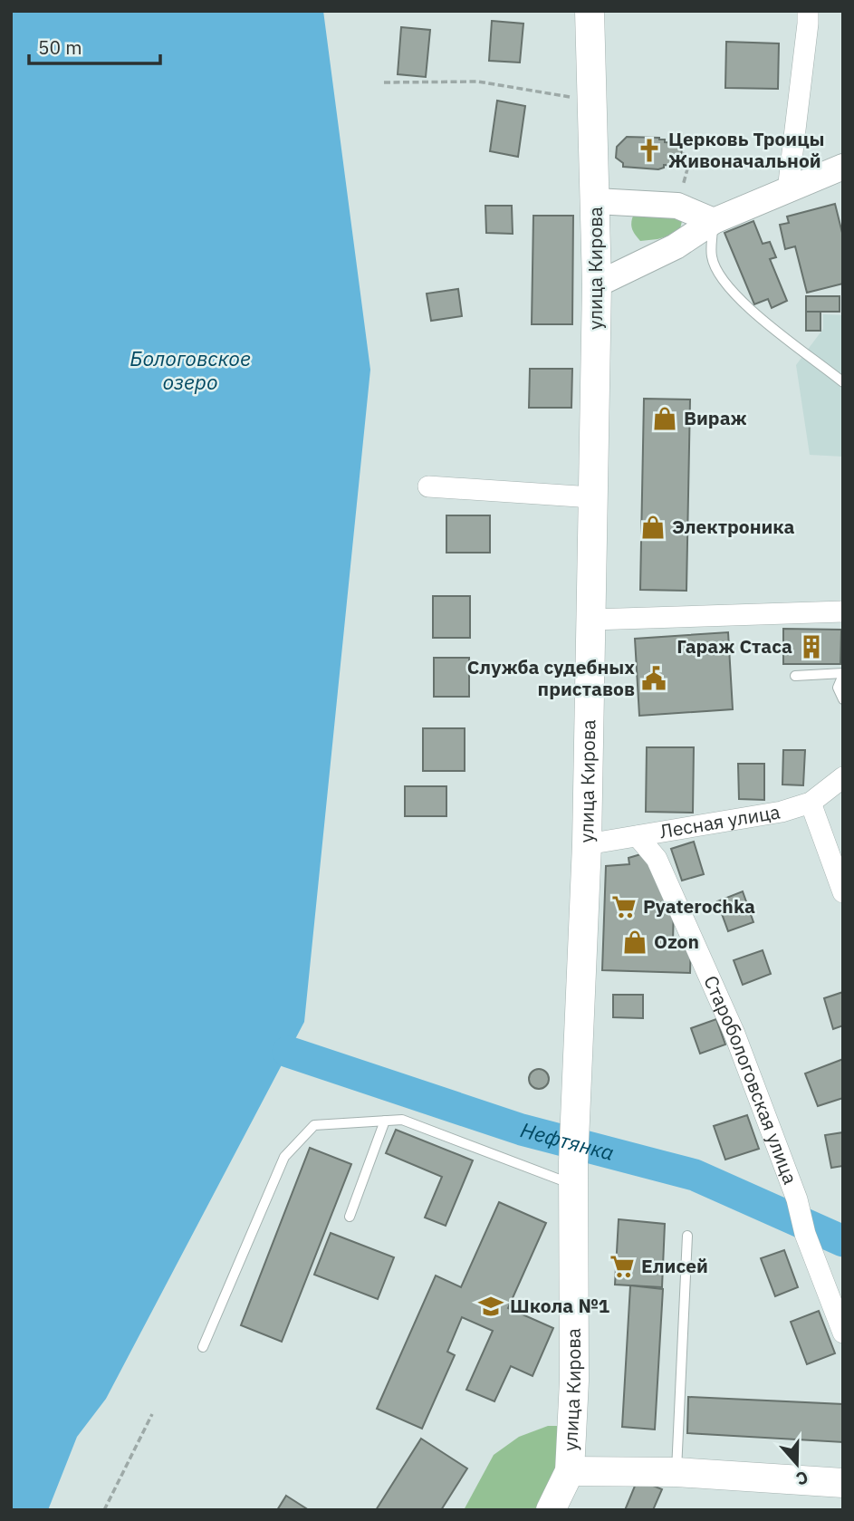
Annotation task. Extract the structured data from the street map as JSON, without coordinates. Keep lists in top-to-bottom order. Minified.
{"streets":{"main road":["улица Кирова"],"street":["Лесная улица","Старобологовская улица"]},"crossings":[["улица Кирова","Лесная улица"],["Лесная улица","Старобологовская улица"]],"water":["Бологовское озеро","Нефтянка"],"places":{"church":["Церковь Троицы Живоначальной"],"shop":["Вираж","Электроника","Ozon"],"building":["Гараж Стаса"],"public building":["Служба судебных приставов"],"supermarket":["Pyaterochka","Елисей"],"school or university":["Школа №1"]},"scale_bar":"50 m","north":"bottom"}
